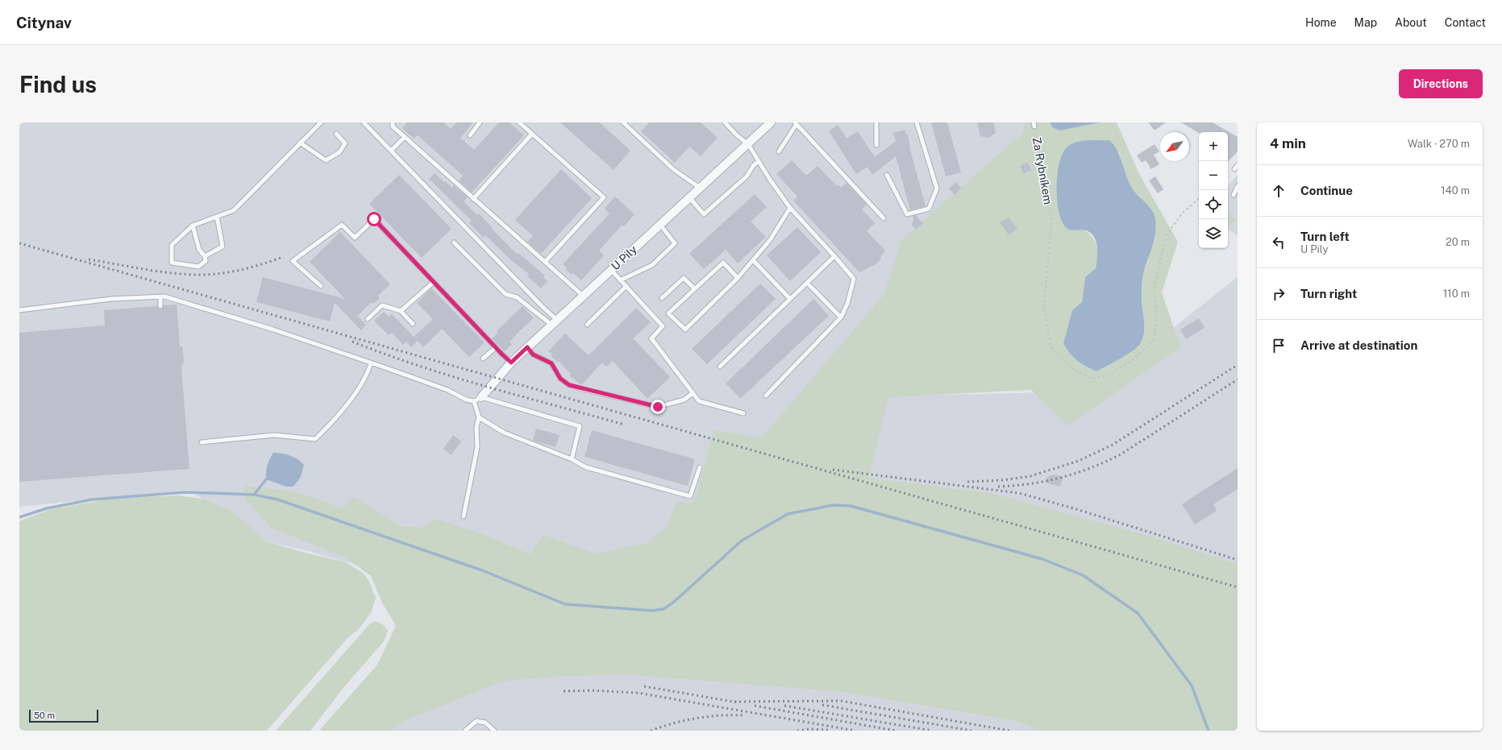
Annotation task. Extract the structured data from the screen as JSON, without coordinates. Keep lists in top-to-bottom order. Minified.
{"streets":{"street":["U Pily"],"path":["Za Rybníkem"]},"scale_bar":"50 m","north":"bottom left","page":{"header":"Citynav","nav":["Home","Map","About","Contact"],"buttons":"Directions","title":"Find us","heading":["4 min","Walk · 270 m"],"map_buttons":["+","−"],"list":[["Continue","140 m"],["Turn left","U Pily","20 m"],["Turn right","110 m"],"Arrive at destination"],"scale":"50 m"}}
